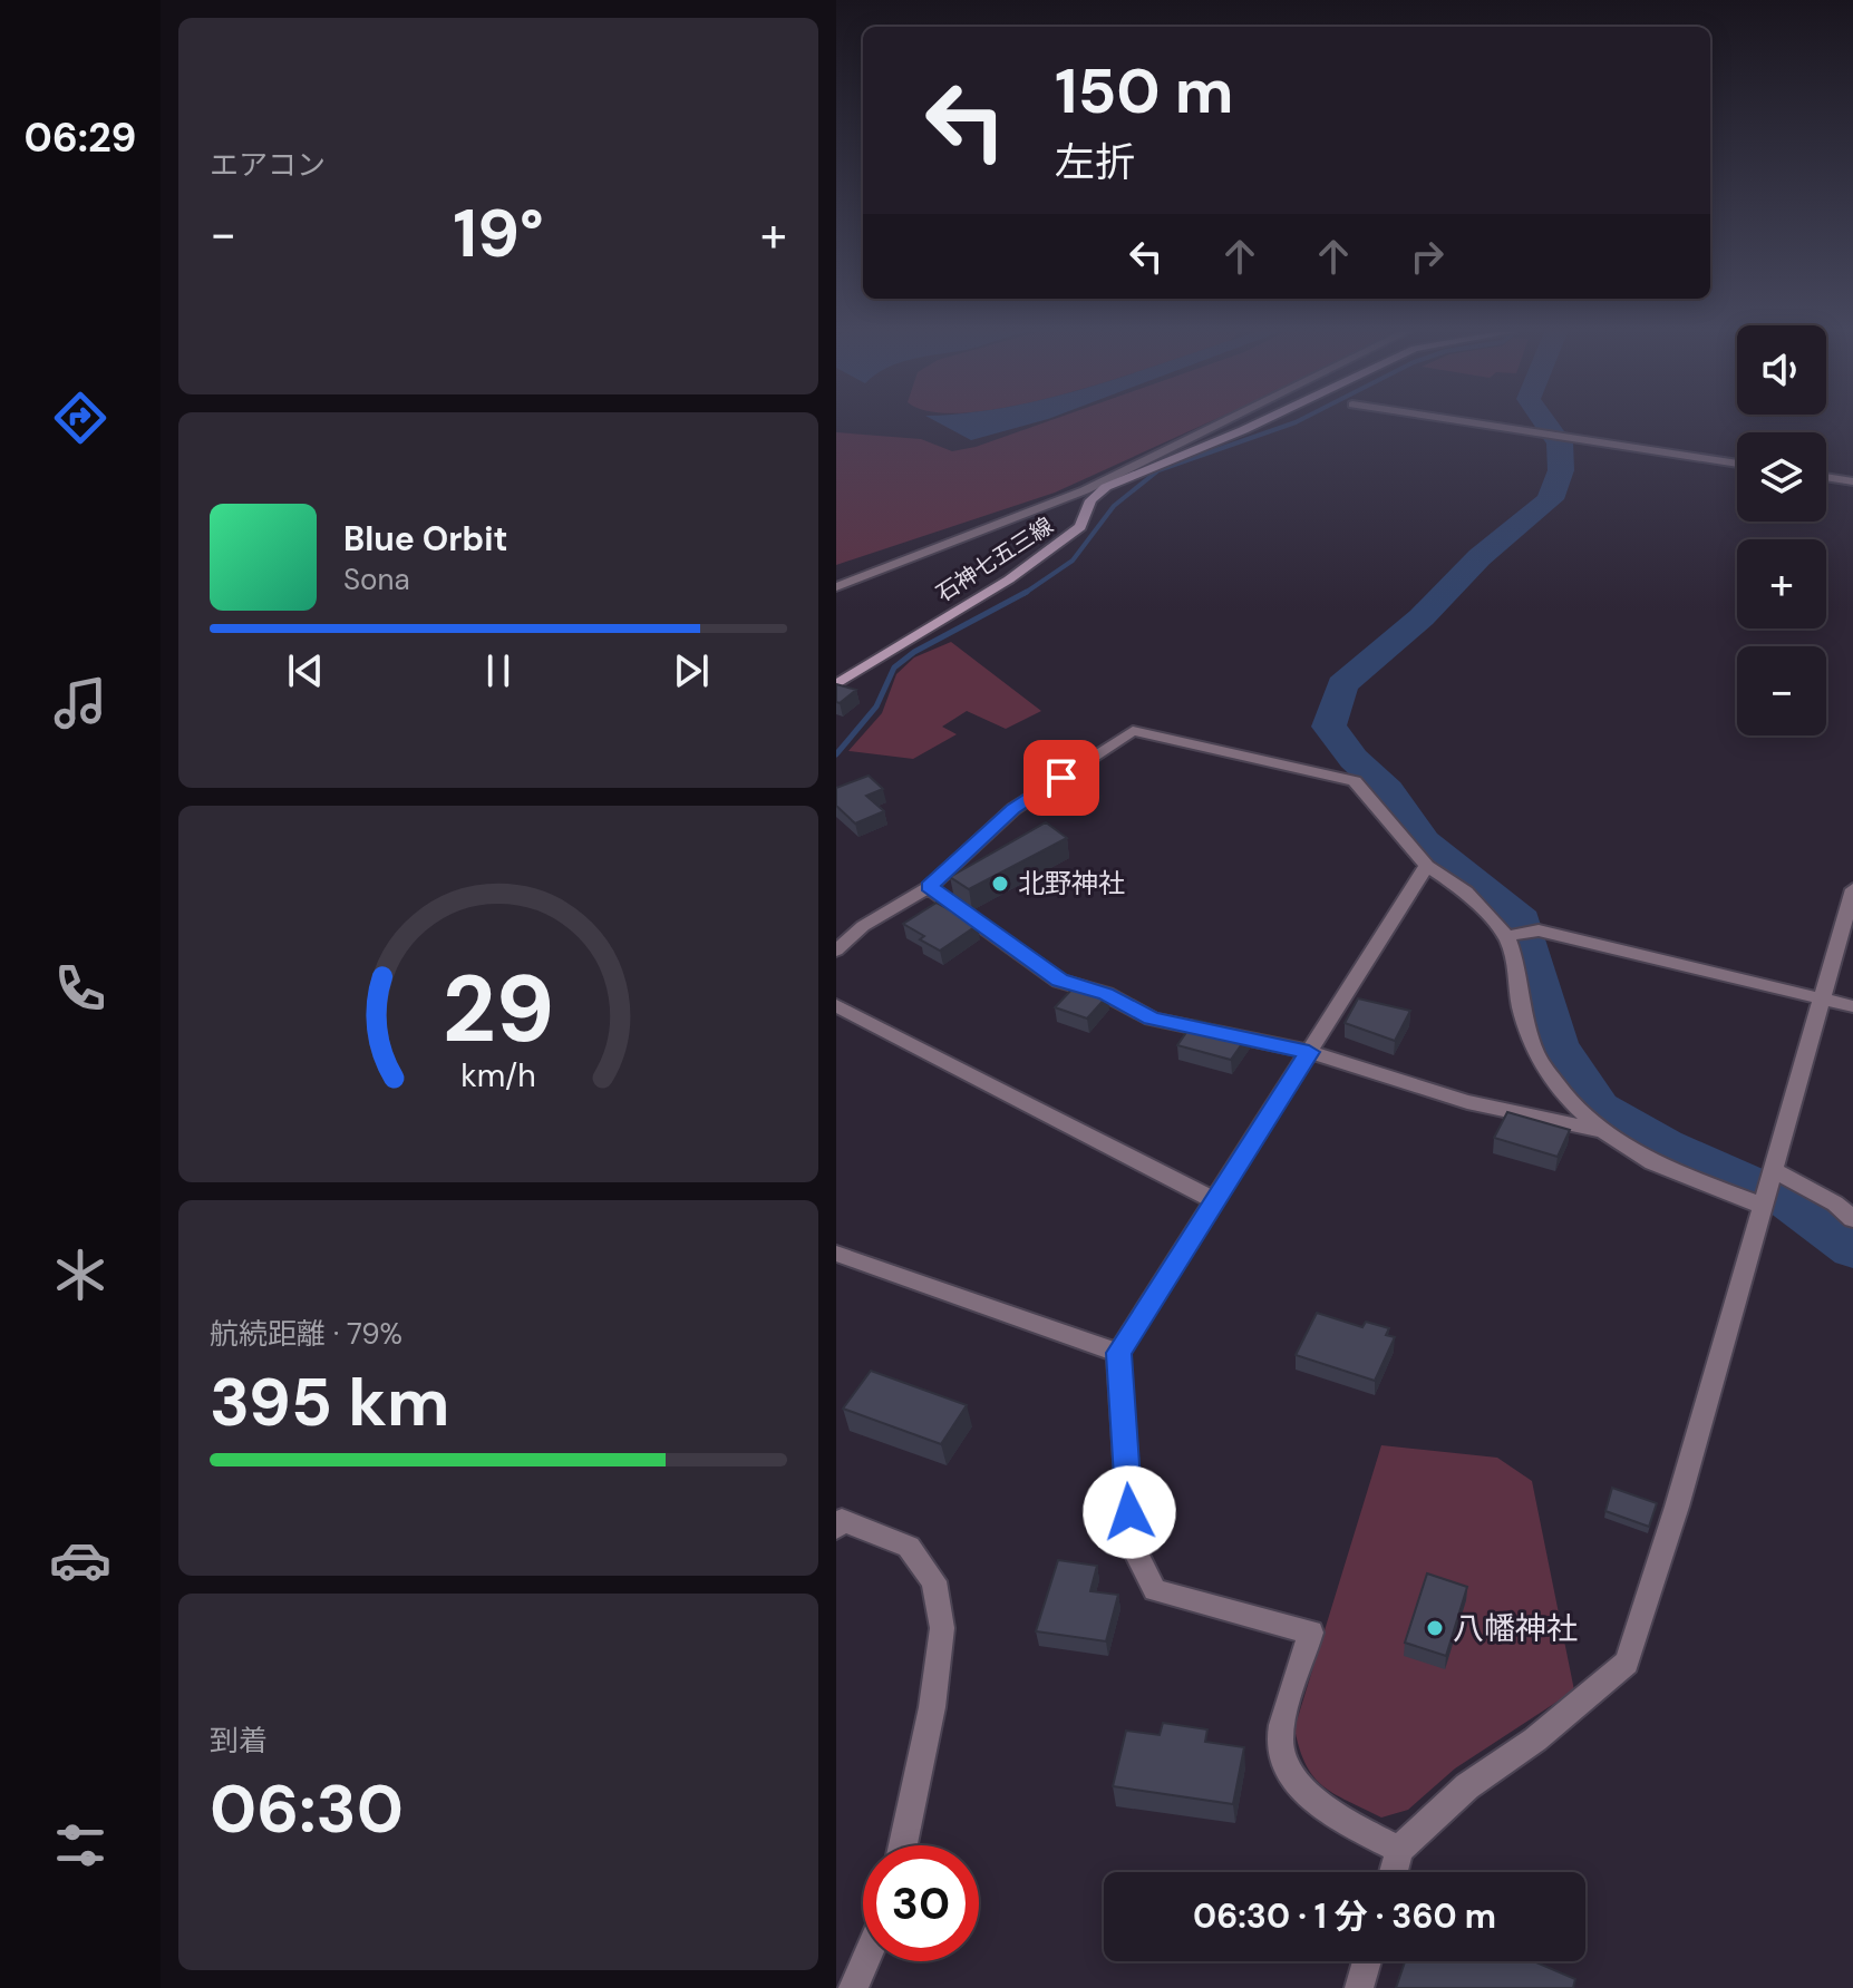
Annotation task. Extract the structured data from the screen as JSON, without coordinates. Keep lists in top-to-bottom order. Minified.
{"streets":{"main road":["石神七五三線"]},"places":["北野神社","八幡神社"],"page":{"tabs":"06:29","tile":["エアコン",["航続距離 · 79%","395 km"],["到着","06:30"]],"turn":["150 m","左折"],"heat":["−","19°","+"],"map_buttons":["+","−"],"song":["Blue Orbit","Sona"],"limit":"30","trip":"06:30 · 1 分 · 360 m","gauge":["29","km/h"]}}
